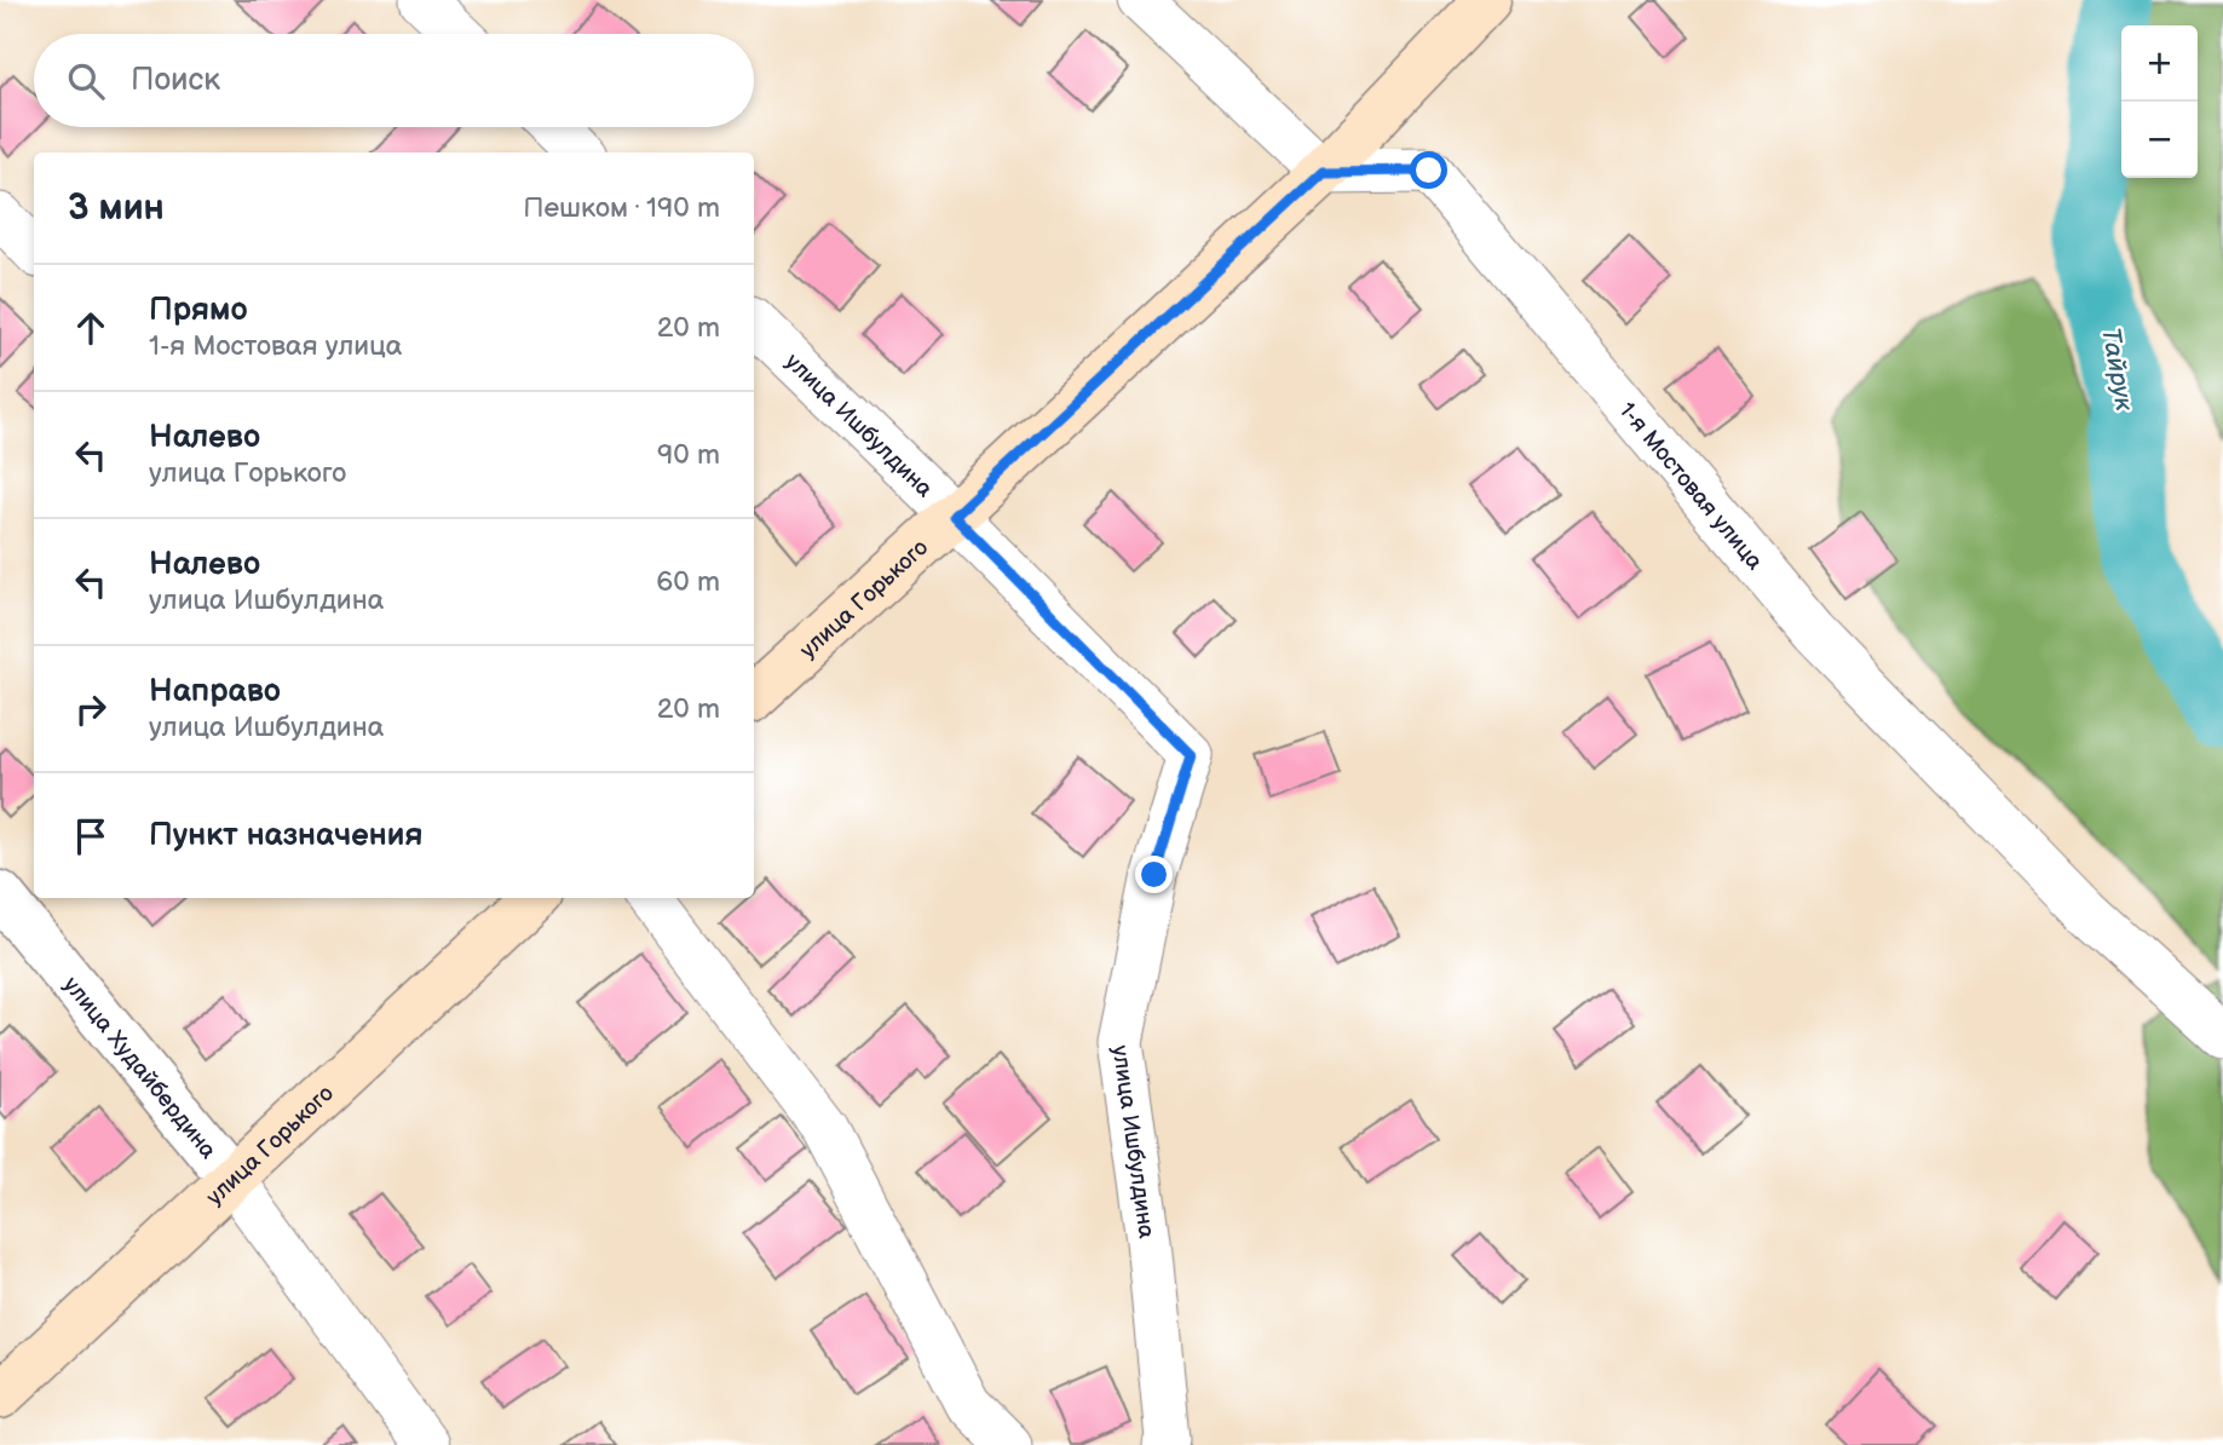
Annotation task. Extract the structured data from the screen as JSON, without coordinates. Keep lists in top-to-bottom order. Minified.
{"streets":{"main road":["улица Горького"],"street":["улица Ишбулдина","1-я Мостовая улица","улица Худайбердина"]},"crossings":[["улица Ишбулдина","улица Горького"],["1-я Мостовая улица","улица Горького"],["улица Горького","улица Худайбердина"]],"water":["Тайрук"],"page":{"map_buttons":["+","−"],"search":"Поиск","heading":["3 мин","Пешком · 190 m"],"list":[["Прямо","1-я Мостовая улица","20 m"],["Налево","улица Горького","90 m"],["Налево","улица Ишбулдина","60 m"],["Направо","улица Ишбулдина","20 m"],"Пункт назначения"]}}
